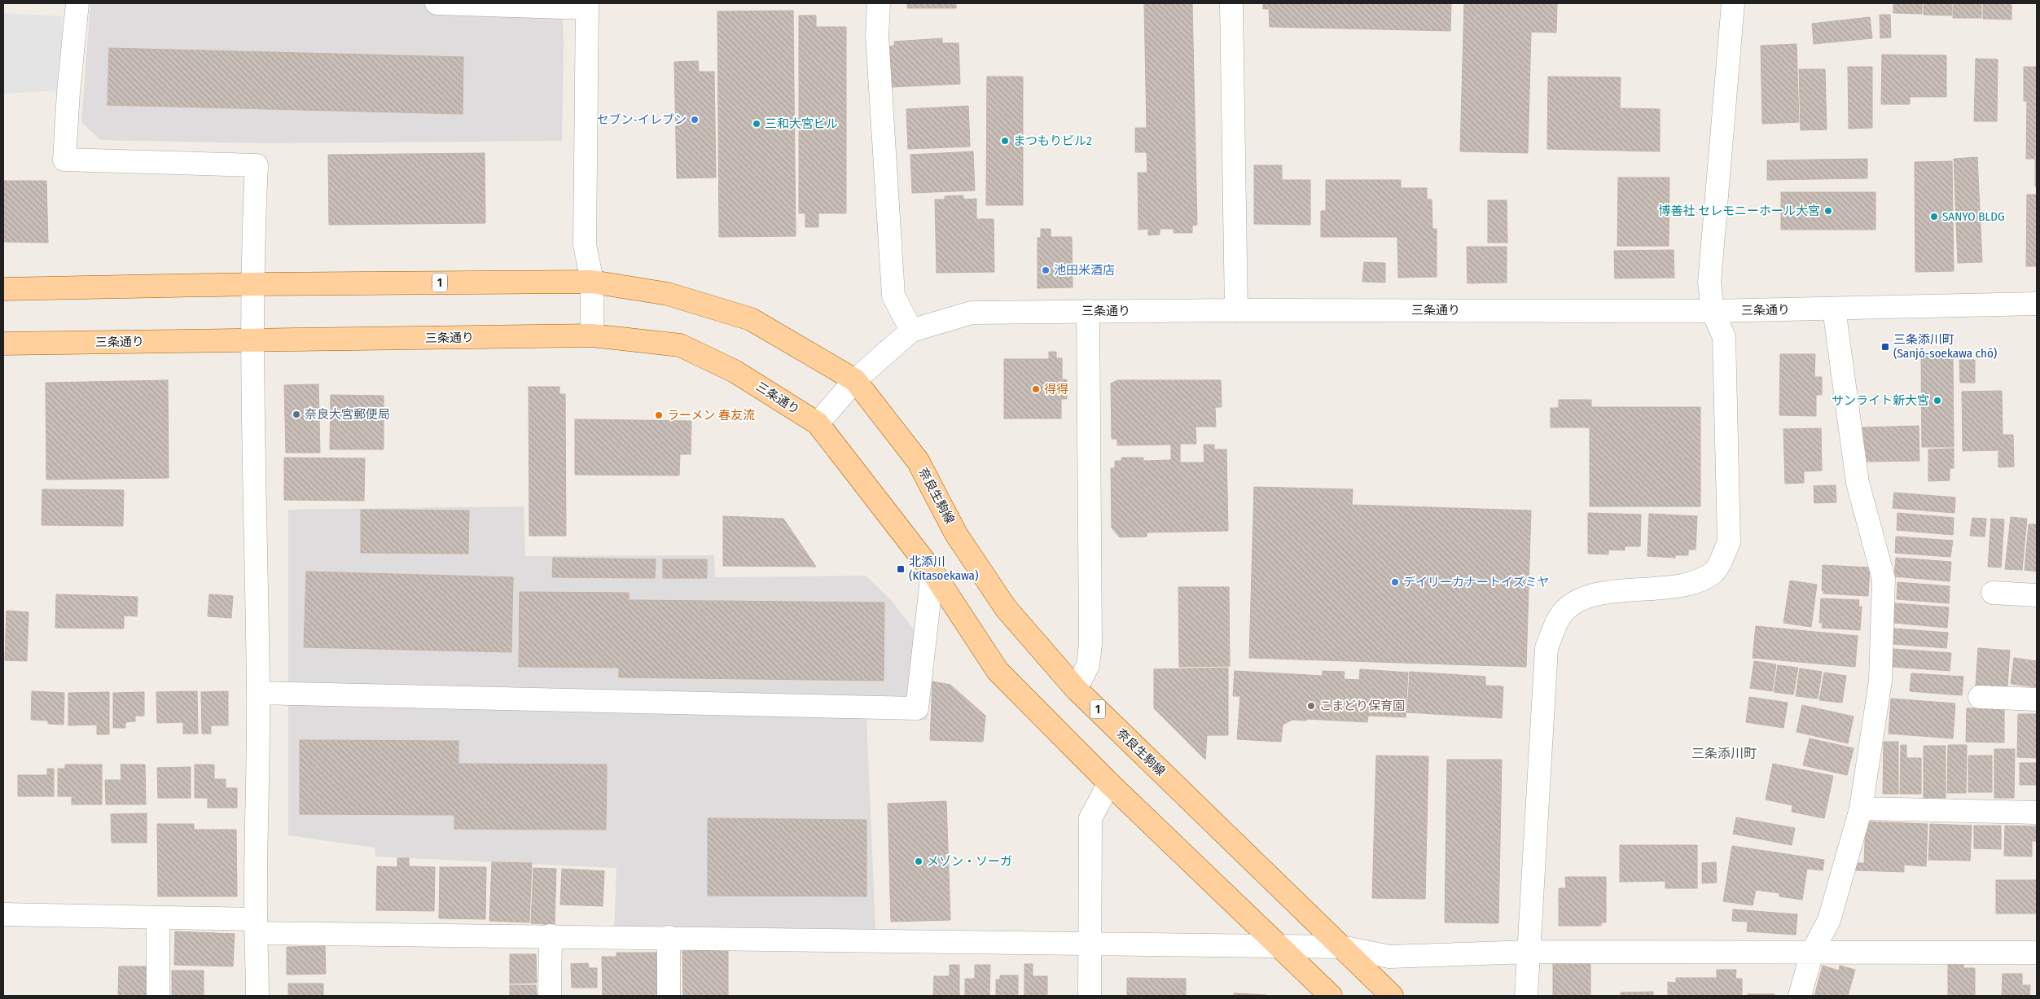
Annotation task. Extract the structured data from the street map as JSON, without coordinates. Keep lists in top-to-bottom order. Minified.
{"streets":{"main road":["1","三条通り","奈良生駒線"]},"crossings":[["1","三条通り"],["1","奈良生駒線"],["三条通り","奈良生駒線"]],"districts":["三条添川町"],"places":{"other":["セブン-イレブン","三和大宮ビル","まつもりビル2","博善社 セレモニーホール大宮","SANYO BLDG","池田米酒店","得得","サンライト新大宮","奈良大宮郵便局","ラーメン 春友流","デイリーカナートイズミヤ","こまどり保育園","メゾン・ソーガ"],"transit":["三条添川町 (Sanjō-soekawa chō)","北添川 (Kitasoekawa)"]}}
